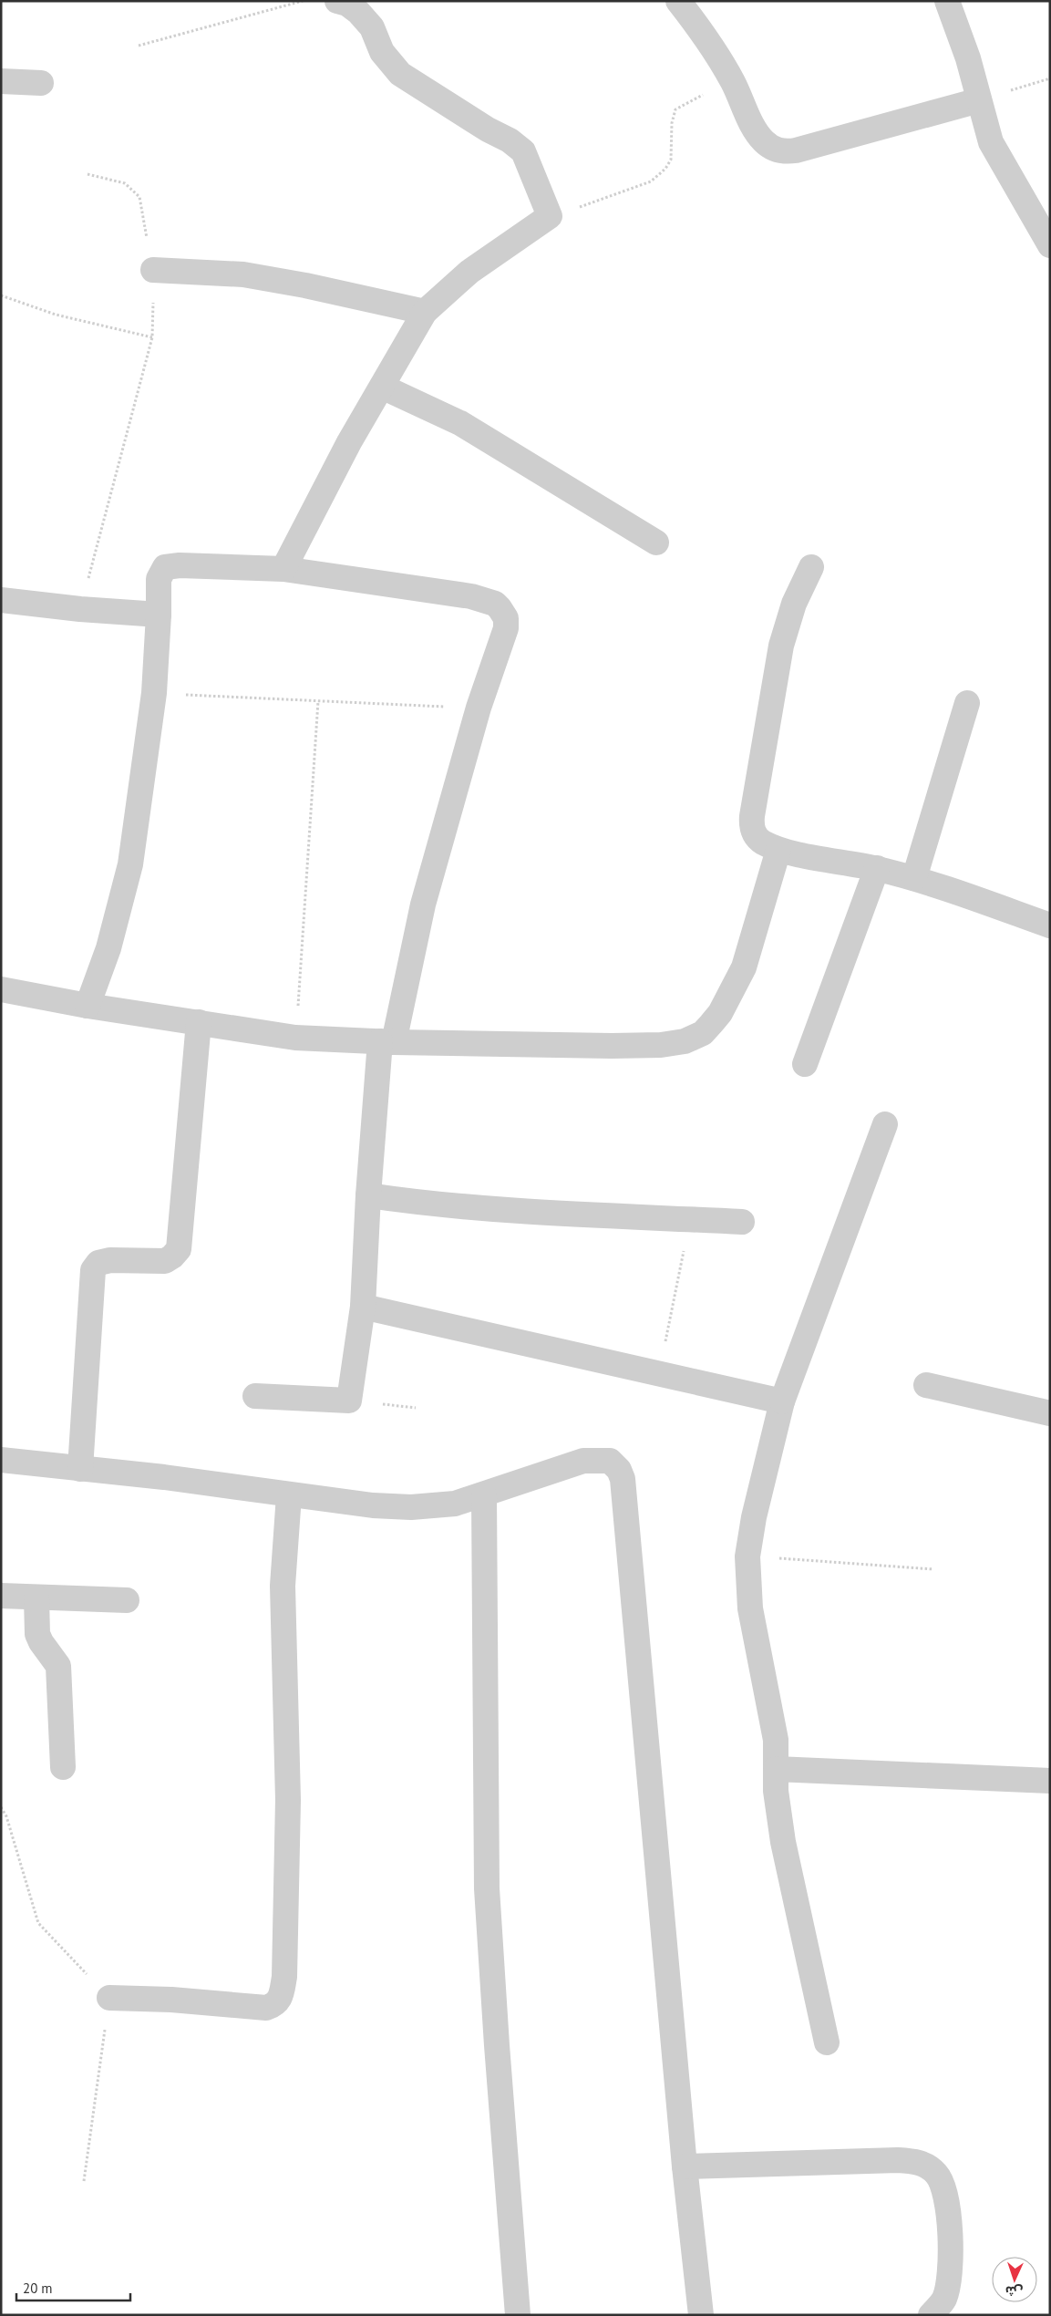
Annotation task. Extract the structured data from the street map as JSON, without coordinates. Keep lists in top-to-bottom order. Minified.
{"scale_bar":"20 m","north":"bottom"}
